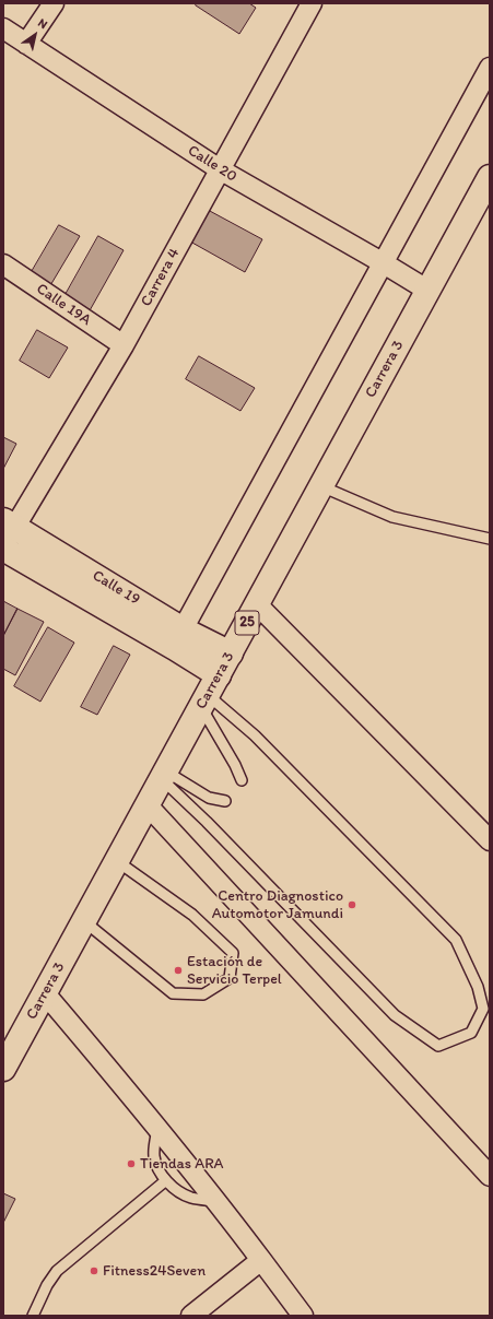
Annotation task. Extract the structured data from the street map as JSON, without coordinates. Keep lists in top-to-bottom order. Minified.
{"streets":{"main road":["Carrera 3","Calle 19","25"],"street":["Calle 20","Carrera 4","Calle 19A"]},"crossings":[["Calle 20","Carrera 4"],["Calle 20","Carrera 3"],["Carrera 4","Calle 19A"],["Carrera 4","Calle 19"],["Carrera 3","Calle 19"]],"places":["Centro Diagnostico Automotor Jamundi","Estación de Servicio Terpel","Tiendas ARA","Fitness24Seven"],"north":"top right"}
